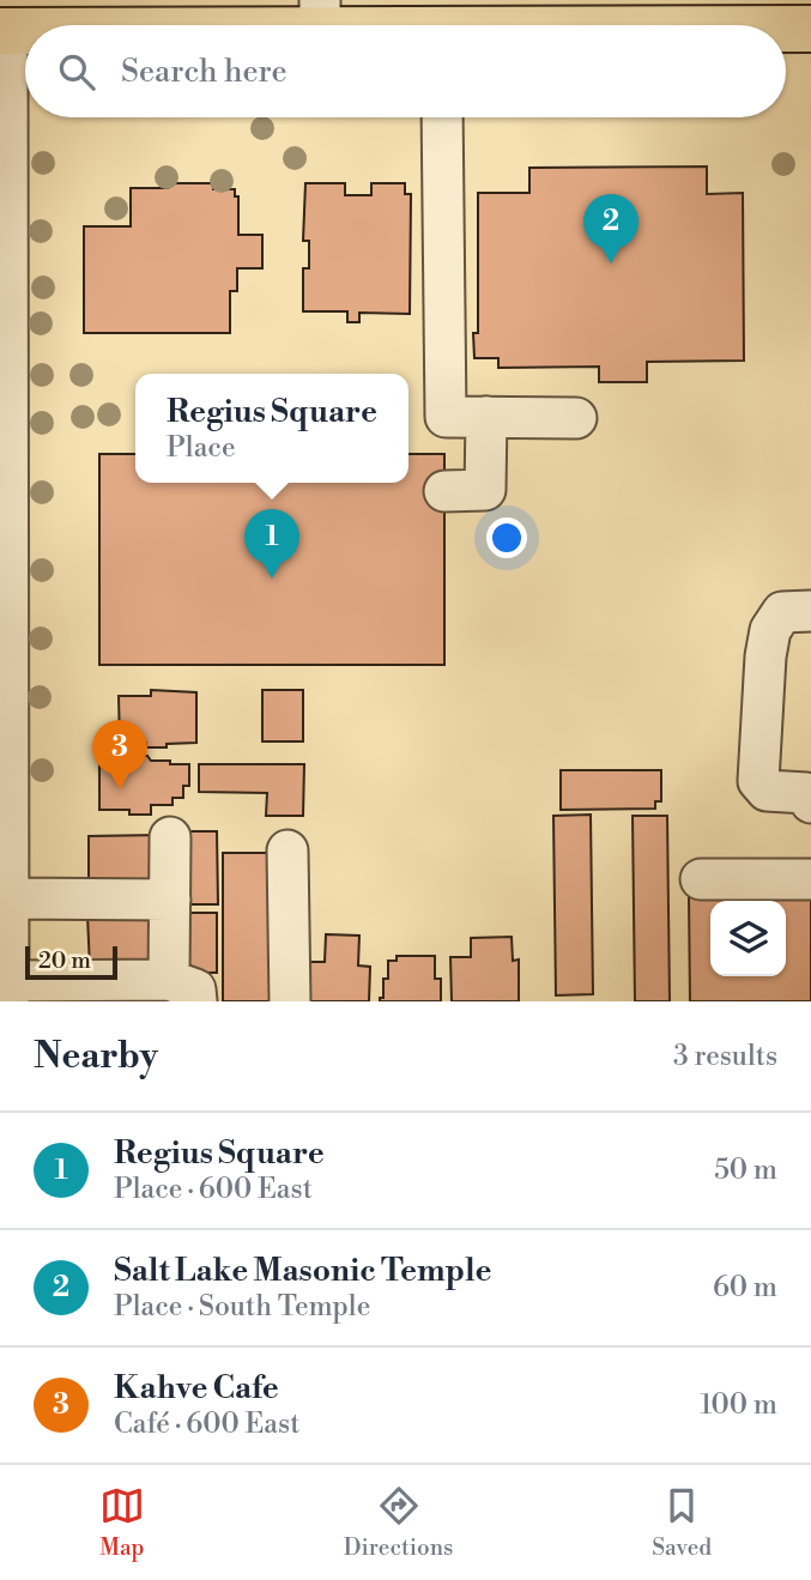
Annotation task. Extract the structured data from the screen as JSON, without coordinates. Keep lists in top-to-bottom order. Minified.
{"scale_bar":"20 m","page":{"search":"Search here","pins":["2","1","3"],"popup":["Regius Square","Place"],"scale":"20 m","heading":["Nearby","3 results"],"list":[{"mark":"1","name":"Regius Square","note":"Place · 600 East","value":"50 m"},{"mark":"2","name":"Salt Lake Masonic Temple","note":"Place · South Temple","value":"60 m"},{"mark":"3","name":"Kahve Cafe","note":"Café · 600 East","value":"100 m"}],"nav":["Map","Directions","Saved"]}}
